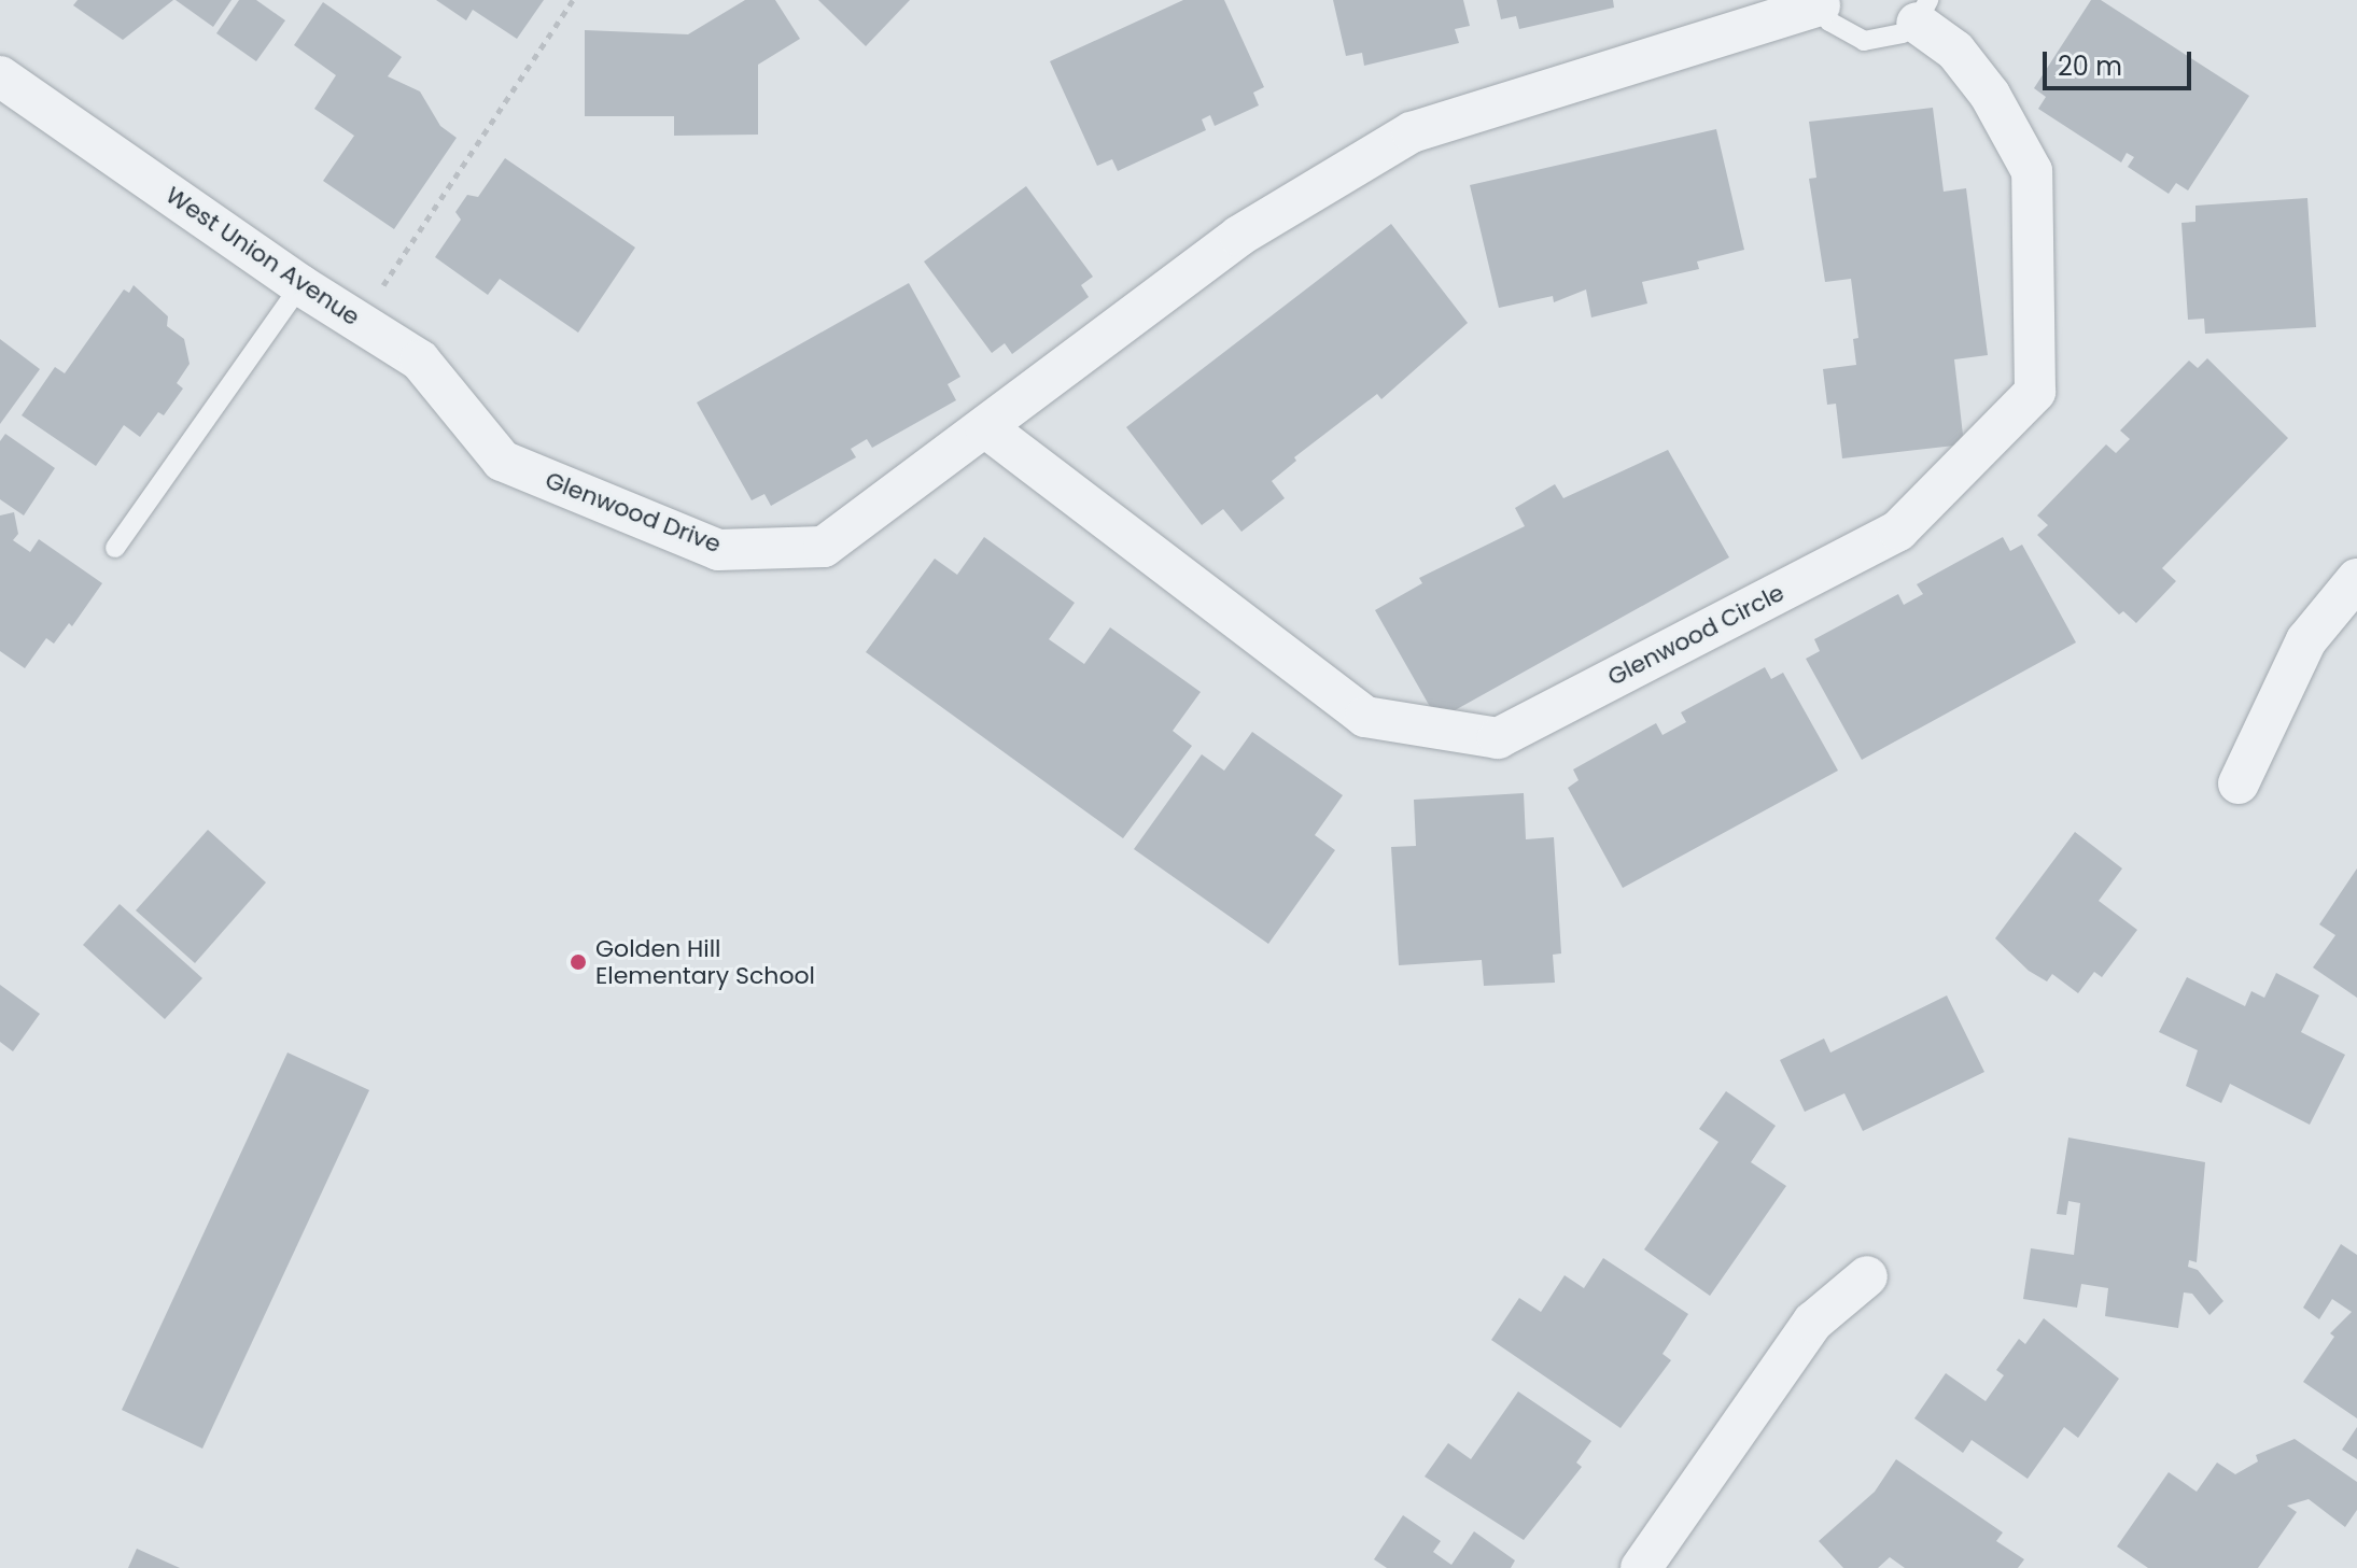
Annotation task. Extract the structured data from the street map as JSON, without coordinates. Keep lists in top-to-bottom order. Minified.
{"streets":{"street":["West Union Avenue","Glenwood Drive","Glenwood Circle"]},"crossings":[["West Union Avenue","Glenwood Drive"],["Glenwood Drive","Glenwood Circle"]],"places":["Golden Hill Elementary School"],"scale_bar":"20 m"}
